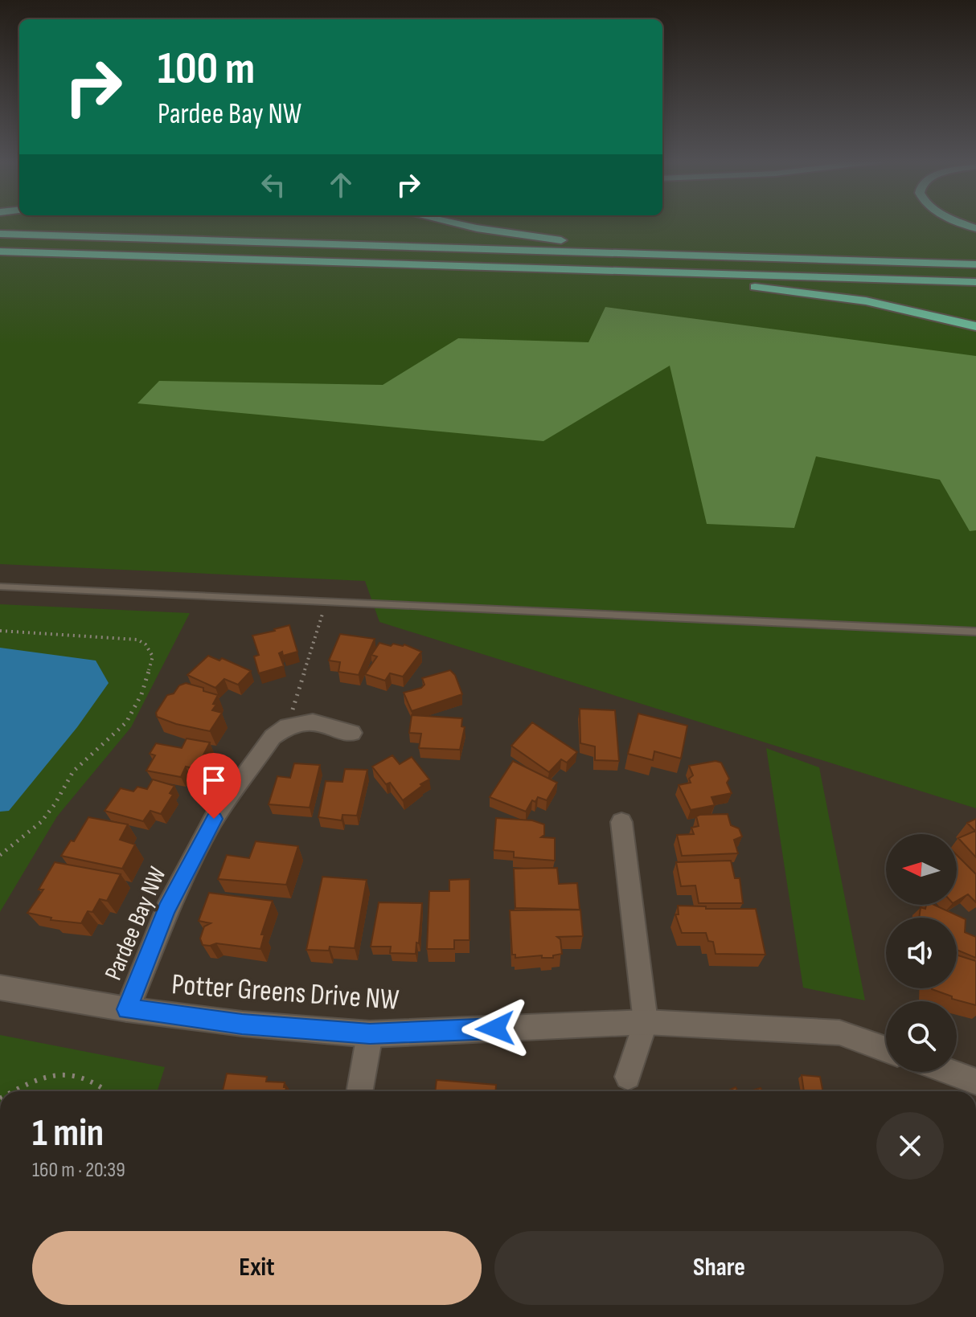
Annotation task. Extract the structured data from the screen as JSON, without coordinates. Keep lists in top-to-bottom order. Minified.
{"streets":{"street":["Pardee Bay NW","Potter Greens Drive NW"]},"crossings":[["Pardee Bay NW","Potter Greens Drive NW"]],"north":"left","page":{"turn":["100 m","Pardee Bay NW"],"heading":["1 min","160 m · 20:39"],"buttons":["Exit","Share"]}}
